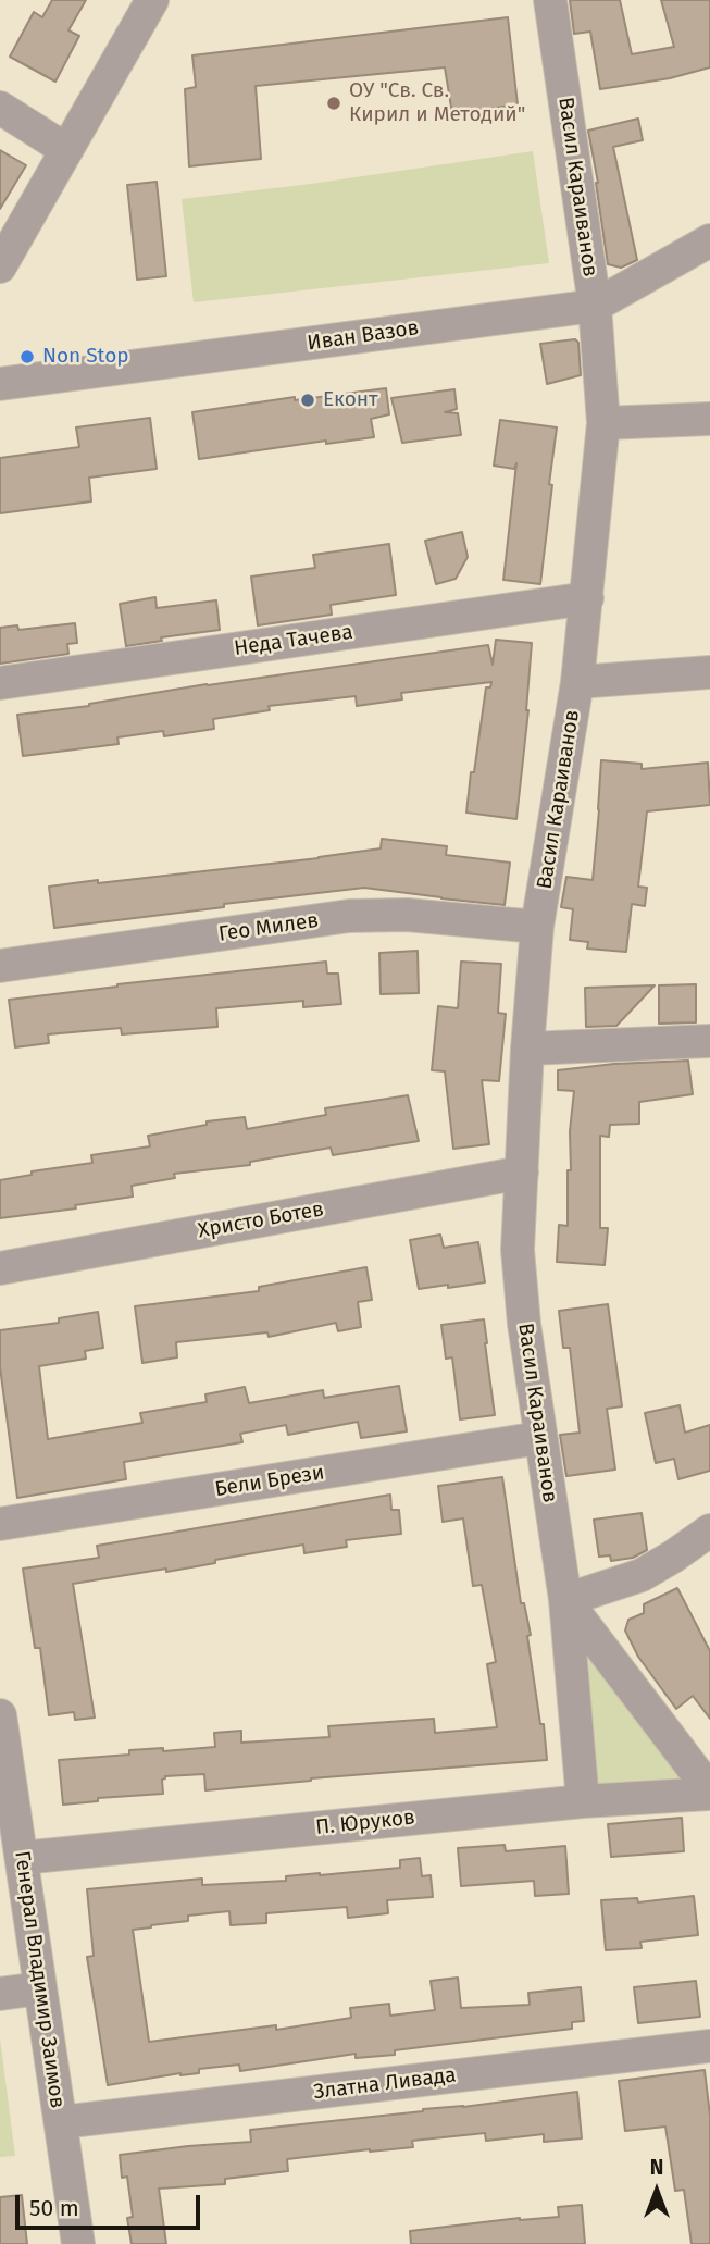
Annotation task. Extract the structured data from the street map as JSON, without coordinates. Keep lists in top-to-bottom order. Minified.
{"streets":{"street":["Васил Караиванов","Иван Вазов","Неда Тачева","Гео Милев","Христо Ботев","Бели Брези","П. Юруков","Генерал Владимир Заимов","Златна Ливада"]},"crossings":[["Васил Караиванов","Иван Вазов"],["Васил Караиванов","Неда Тачева"],["Васил Караиванов","Гео Милев"],["Васил Караиванов","Христо Ботев"],["Васил Караиванов","Бели Брези"],["Васил Караиванов","П. Юруков"],["П. Юруков","Генерал Владимир Заимов"],["Генерал Владимир Заимов","Златна Ливада"]],"places":["ОУ \"Св. Св. Кирил и Методий\"","Non Stop","Еконт"],"scale_bar":"50 m","north":"top"}
